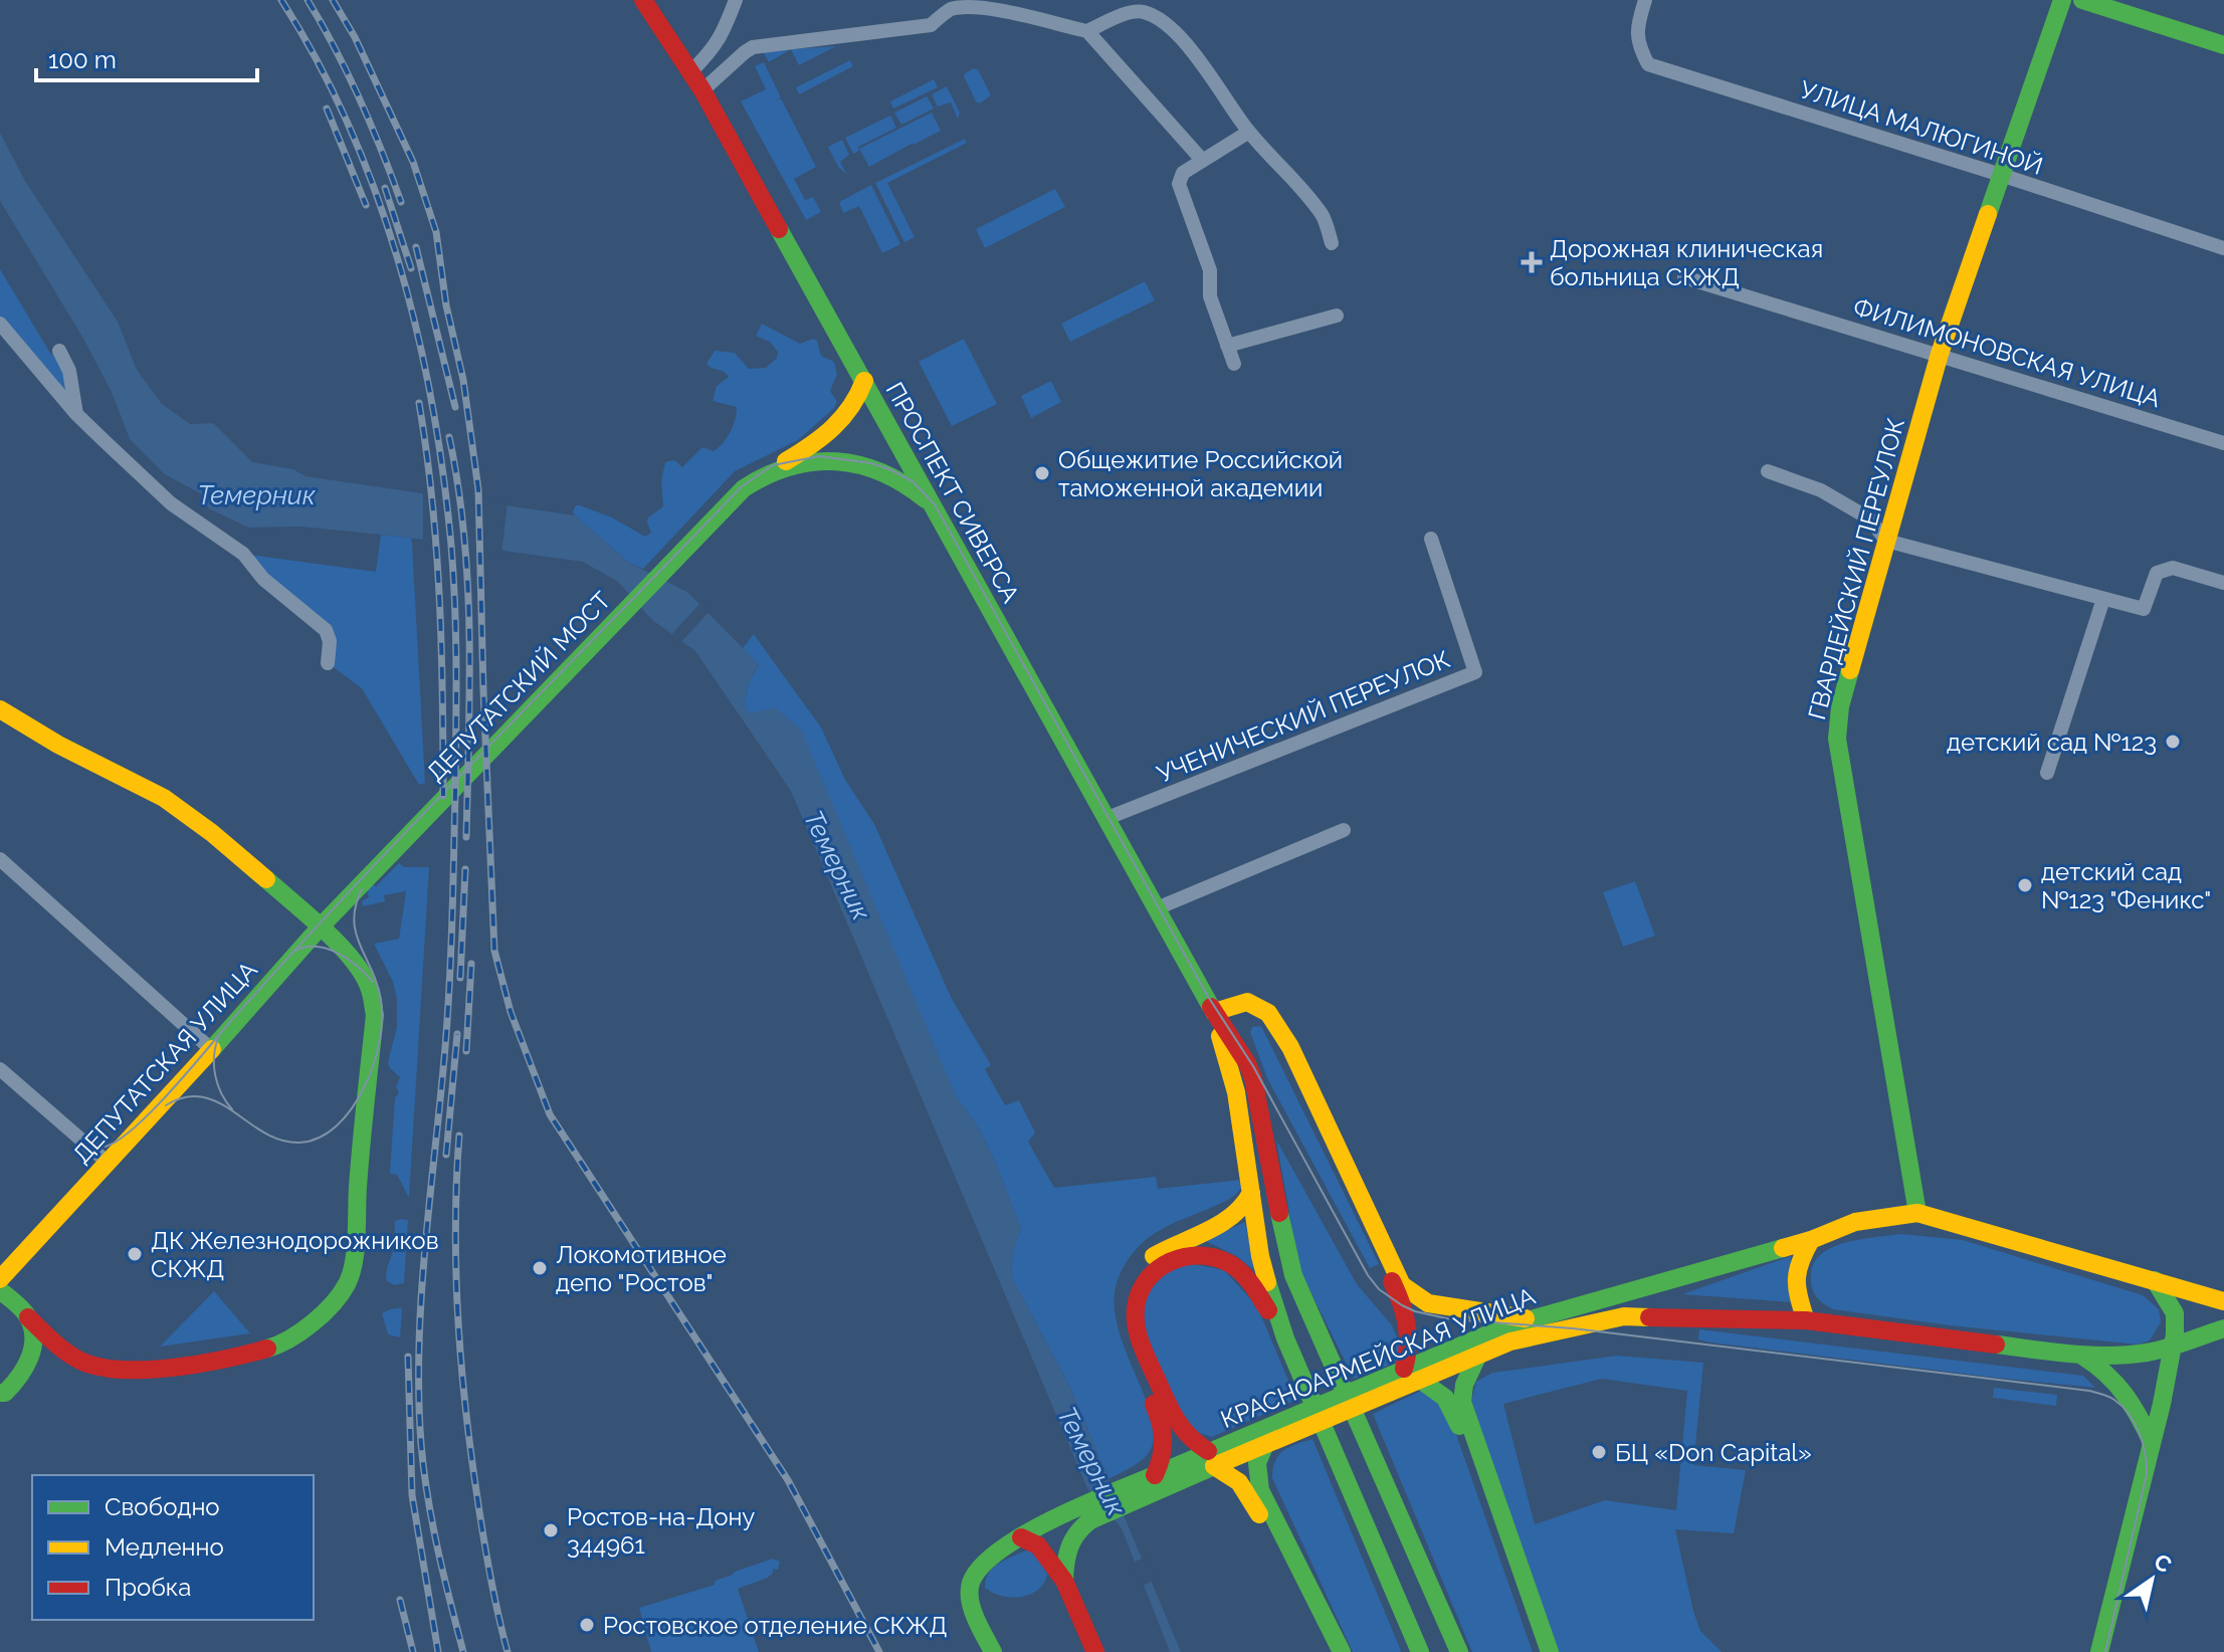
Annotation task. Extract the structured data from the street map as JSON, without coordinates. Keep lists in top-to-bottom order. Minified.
{"streets":{"main road":["ПРОСПЕКТ СИВЕРСА","ГВАРДЕЙСКИЙ ПЕРЕУЛОК","ДЕПУТАТСКИЙ МОСТ","ДЕПУТАТСКАЯ УЛИЦА","КРАСНОАРМЕЙСКАЯ УЛИЦА"],"street":["УЛИЦА МАЛЮГИНОЙ","ФИЛИМОНОВСКАЯ УЛИЦА","УЧЕНИЧЕСКИЙ ПЕРЕУЛОК"]},"crossings":[["УЛИЦА МАЛЮГИНОЙ","ГВАРДЕЙСКИЙ ПЕРЕУЛОК"],["ФИЛИМОНОВСКАЯ УЛИЦА","ГВАРДЕЙСКИЙ ПЕРЕУЛОК"],["ПРОСПЕКТ СИВЕРСА","УЧЕНИЧЕСКИЙ ПЕРЕУЛОК"],["ГВАРДЕЙСКИЙ ПЕРЕУЛОК","КРАСНОАРМЕЙСКАЯ УЛИЦА"],["ДЕПУТАТСКИЙ МОСТ","ДЕПУТАТСКАЯ УЛИЦА"]],"water":["Темерник"],"places":{"health":["Дорожная клиническая больница СКЖД"],"other":["Общежитие Российской таможенной академии","детский сад №123","детский сад №123 \"Феникс\"","ДК Железнодорожников СКЖД","Локомотивное депо \"Ростов\"","БЦ «Don Capital»","Ростов-на-Дону 344961","Ростовское отделение СКЖД"]},"legend":["Свободно","Медленно","Пробка"],"scale_bar":"100 m","north":"top right"}
